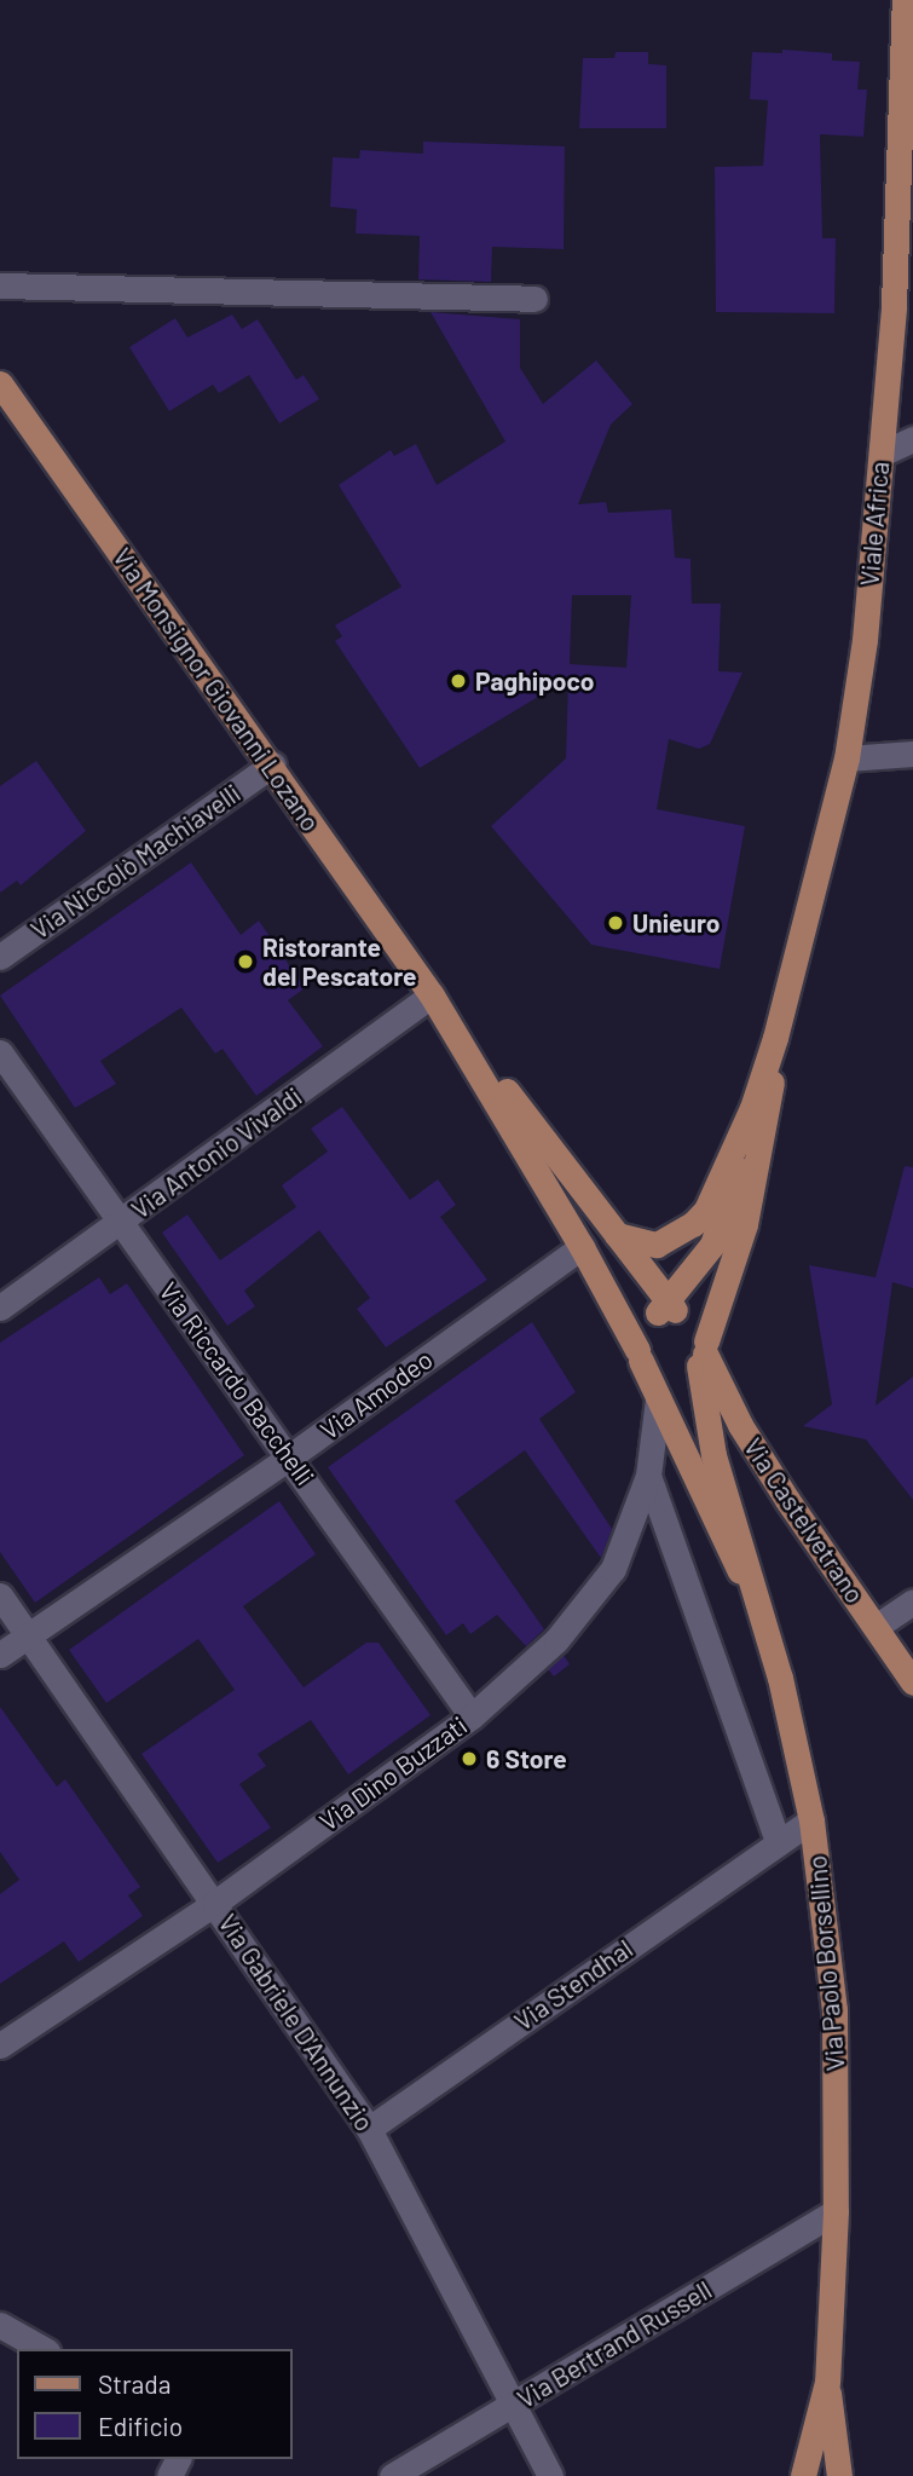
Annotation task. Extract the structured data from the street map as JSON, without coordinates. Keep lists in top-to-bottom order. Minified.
{"streets":{"main road":["Viale Africa","Via Monsignor Giovanni Lozano","Via Castelvetrano","Via Paolo Borsellino"],"street":["Via Niccolò Machiavelli","Via Antonio Vivaldi","Via Riccardo Bacchelli","Via Amodeo","Via Dino Buzzati","Via Stendhal","Via Gabriele D'Annunzio","Via Bertrand Russell"]},"crossings":[["Via Monsignor Giovanni Lozano","Via Niccolò Machiavelli"],["Via Monsignor Giovanni Lozano","Via Antonio Vivaldi"],["Via Antonio Vivaldi","Via Riccardo Bacchelli"],["Via Riccardo Bacchelli","Via Amodeo"],["Via Riccardo Bacchelli","Via Dino Buzzati"],["Via Amodeo","Via Gabriele D'Annunzio"],["Via Dino Buzzati","Via Gabriele D'Annunzio"],["Via Paolo Borsellino","Via Stendhal"],["Via Paolo Borsellino","Via Bertrand Russell"],["Via Stendhal","Via Gabriele D'Annunzio"],["Via Gabriele D'Annunzio","Via Bertrand Russell"]],"places":["Paghipoco","Unieuro","Ristorante del Pescatore","6 Store"],"legend":["Strada","Edificio"]}
